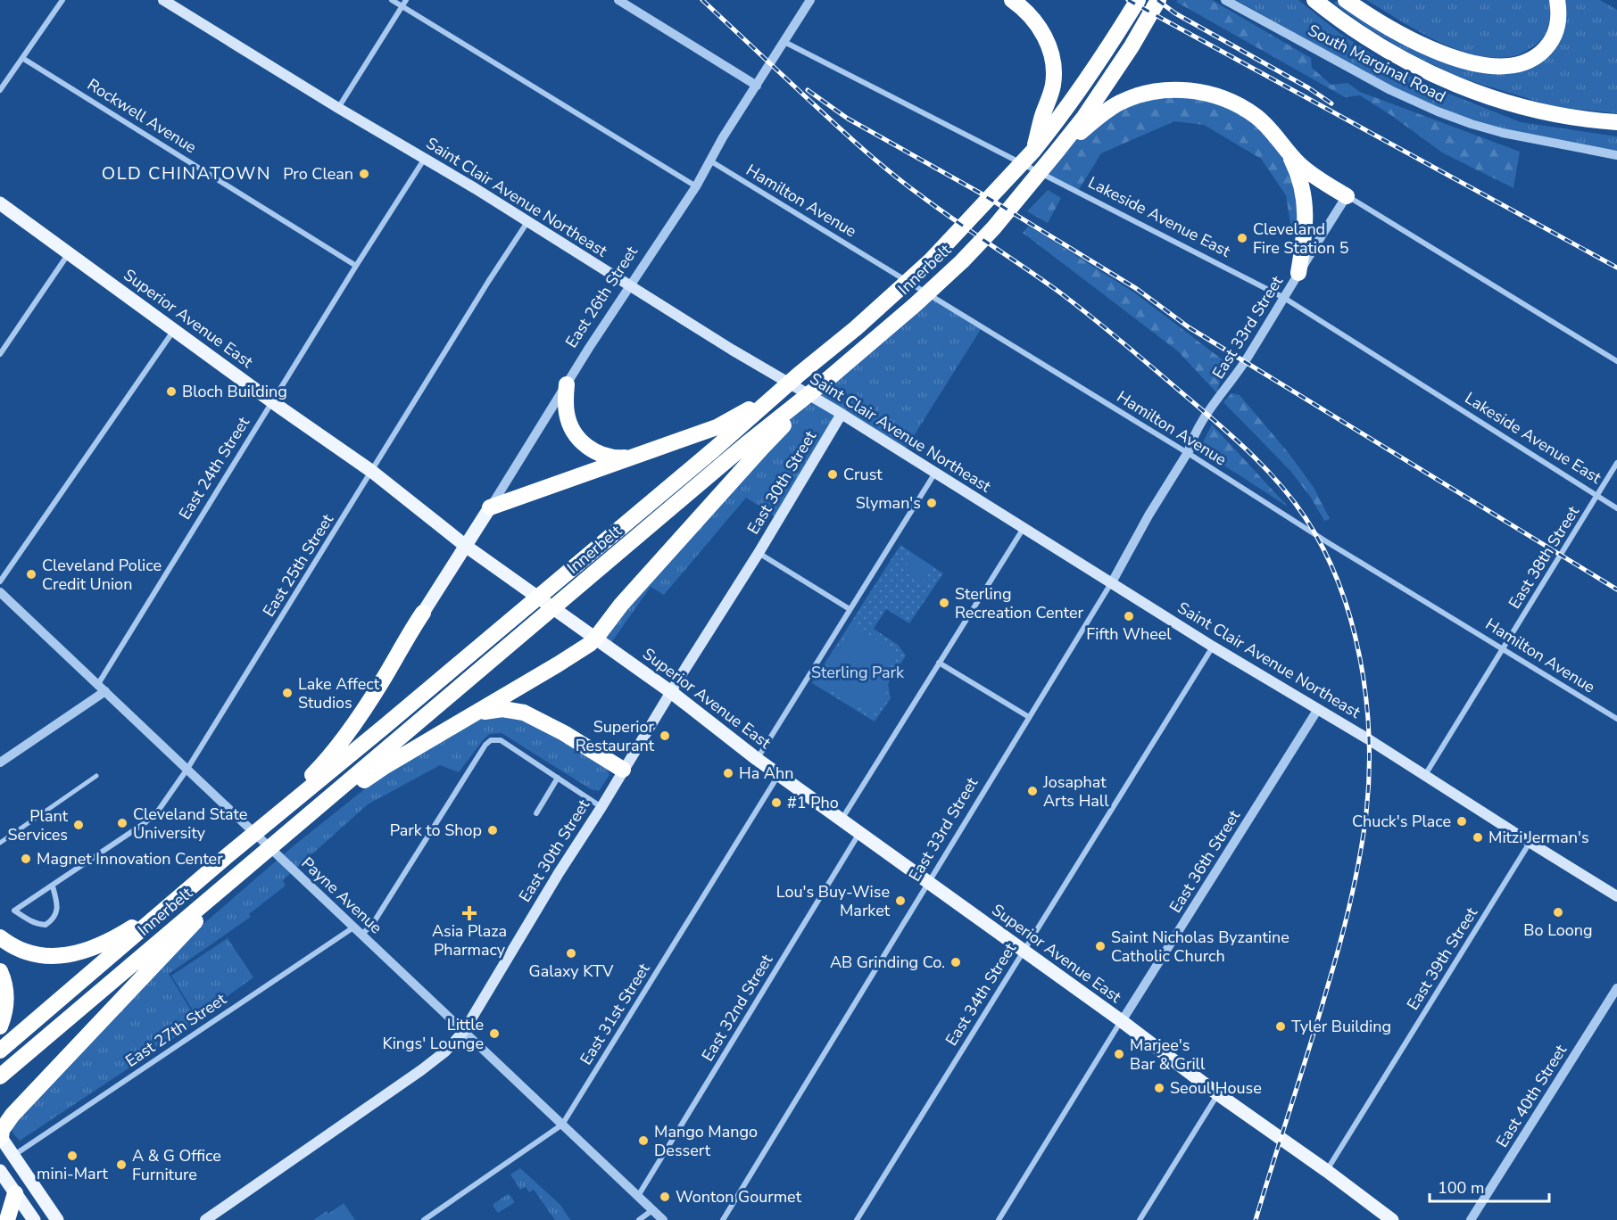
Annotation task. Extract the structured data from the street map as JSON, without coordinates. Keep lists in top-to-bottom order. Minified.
{"streets":{"highway":["Innerbelt"],"main road":["Saint Clair Avenue Northeast","East 26th Street","Superior Avenue East","East 30th Street"],"street":["South Marginal Road","Rockwell Avenue","Hamilton Avenue","Lakeside Avenue East","East 33rd Street","East 24th Street","East 38th Street","East 25th Street","East 36th Street","Payne Avenue","East 39th Street","East 34th Street","East 32nd Street","East 31st Street","East 27th Street","East 40th Street"]},"crossings":[["Rockwell Avenue","East 24th Street"],["Saint Clair Avenue Northeast","East 26th Street"],["Saint Clair Avenue Northeast","East 33rd Street"],["Saint Clair Avenue Northeast","East 24th Street"],["Saint Clair Avenue Northeast","East 30th Street"],["Saint Clair Avenue Northeast","East 38th Street"],["Saint Clair Avenue Northeast","East 25th Street"],["Saint Clair Avenue Northeast","East 36th Street"],["Saint Clair Avenue Northeast","East 39th Street"],["Saint Clair Avenue Northeast","East 34th Street"],["Hamilton Avenue","East 26th Street"],["Hamilton Avenue","East 33rd Street"],["Hamilton Avenue","East 38th Street"],["Lakeside Avenue East","East 26th Street"],["Lakeside Avenue East","East 33rd Street"],["Lakeside Avenue East","East 38th Street"],["East 26th Street","Superior Avenue East"],["Superior Avenue East","East 33rd Street"],["Superior Avenue East","East 24th Street"],["Superior Avenue East","East 30th Street"],["Superior Avenue East","East 25th Street"],["Superior Avenue East","East 36th Street"],["Superior Avenue East","East 39th Street"],["Superior Avenue East","East 34th Street"],["Superior Avenue East","East 32nd Street"],["Superior Avenue East","East 31st Street"],["East 24th Street","Payne Avenue"],["East 30th Street","Payne Avenue"],["East 25th Street","Payne Avenue"],["Payne Avenue","East 32nd Street"],["Payne Avenue","East 31st Street"],["Payne Avenue","East 27th Street"]],"districts":["OLD CHINATOWN"],"parks":["Sterling Park"],"places":{"other":["Pro Clean","Cleveland Fire Station 5","Bloch Building","Crust","Slyman's","Cleveland Police Credit Union","Sterling Recreation Center","Fifth Wheel","Lake Affect Studios","Superior Restaurant","Ha Ahn","Josaphat Arts Hall","#1 Pho","Chuck's Place","Cleveland State University","Plant Services","Park to Shop","Mitzi Jerman's","Magnet Innovation Center","Lou's Buy-Wise Market","Bo Loong","Saint Nicholas Byzantine Catholic Church","Galaxy KTV","AB Grinding Co.","Tyler Building","Little Kings' Lounge","Marjee's Bar & Grill","Seoul House","Mango Mango Dessert","mini-Mart","A & G Office Furniture","Wonton Gourmet"],"health":["Asia Plaza Pharmacy"]},"scale_bar":"100 m"}
